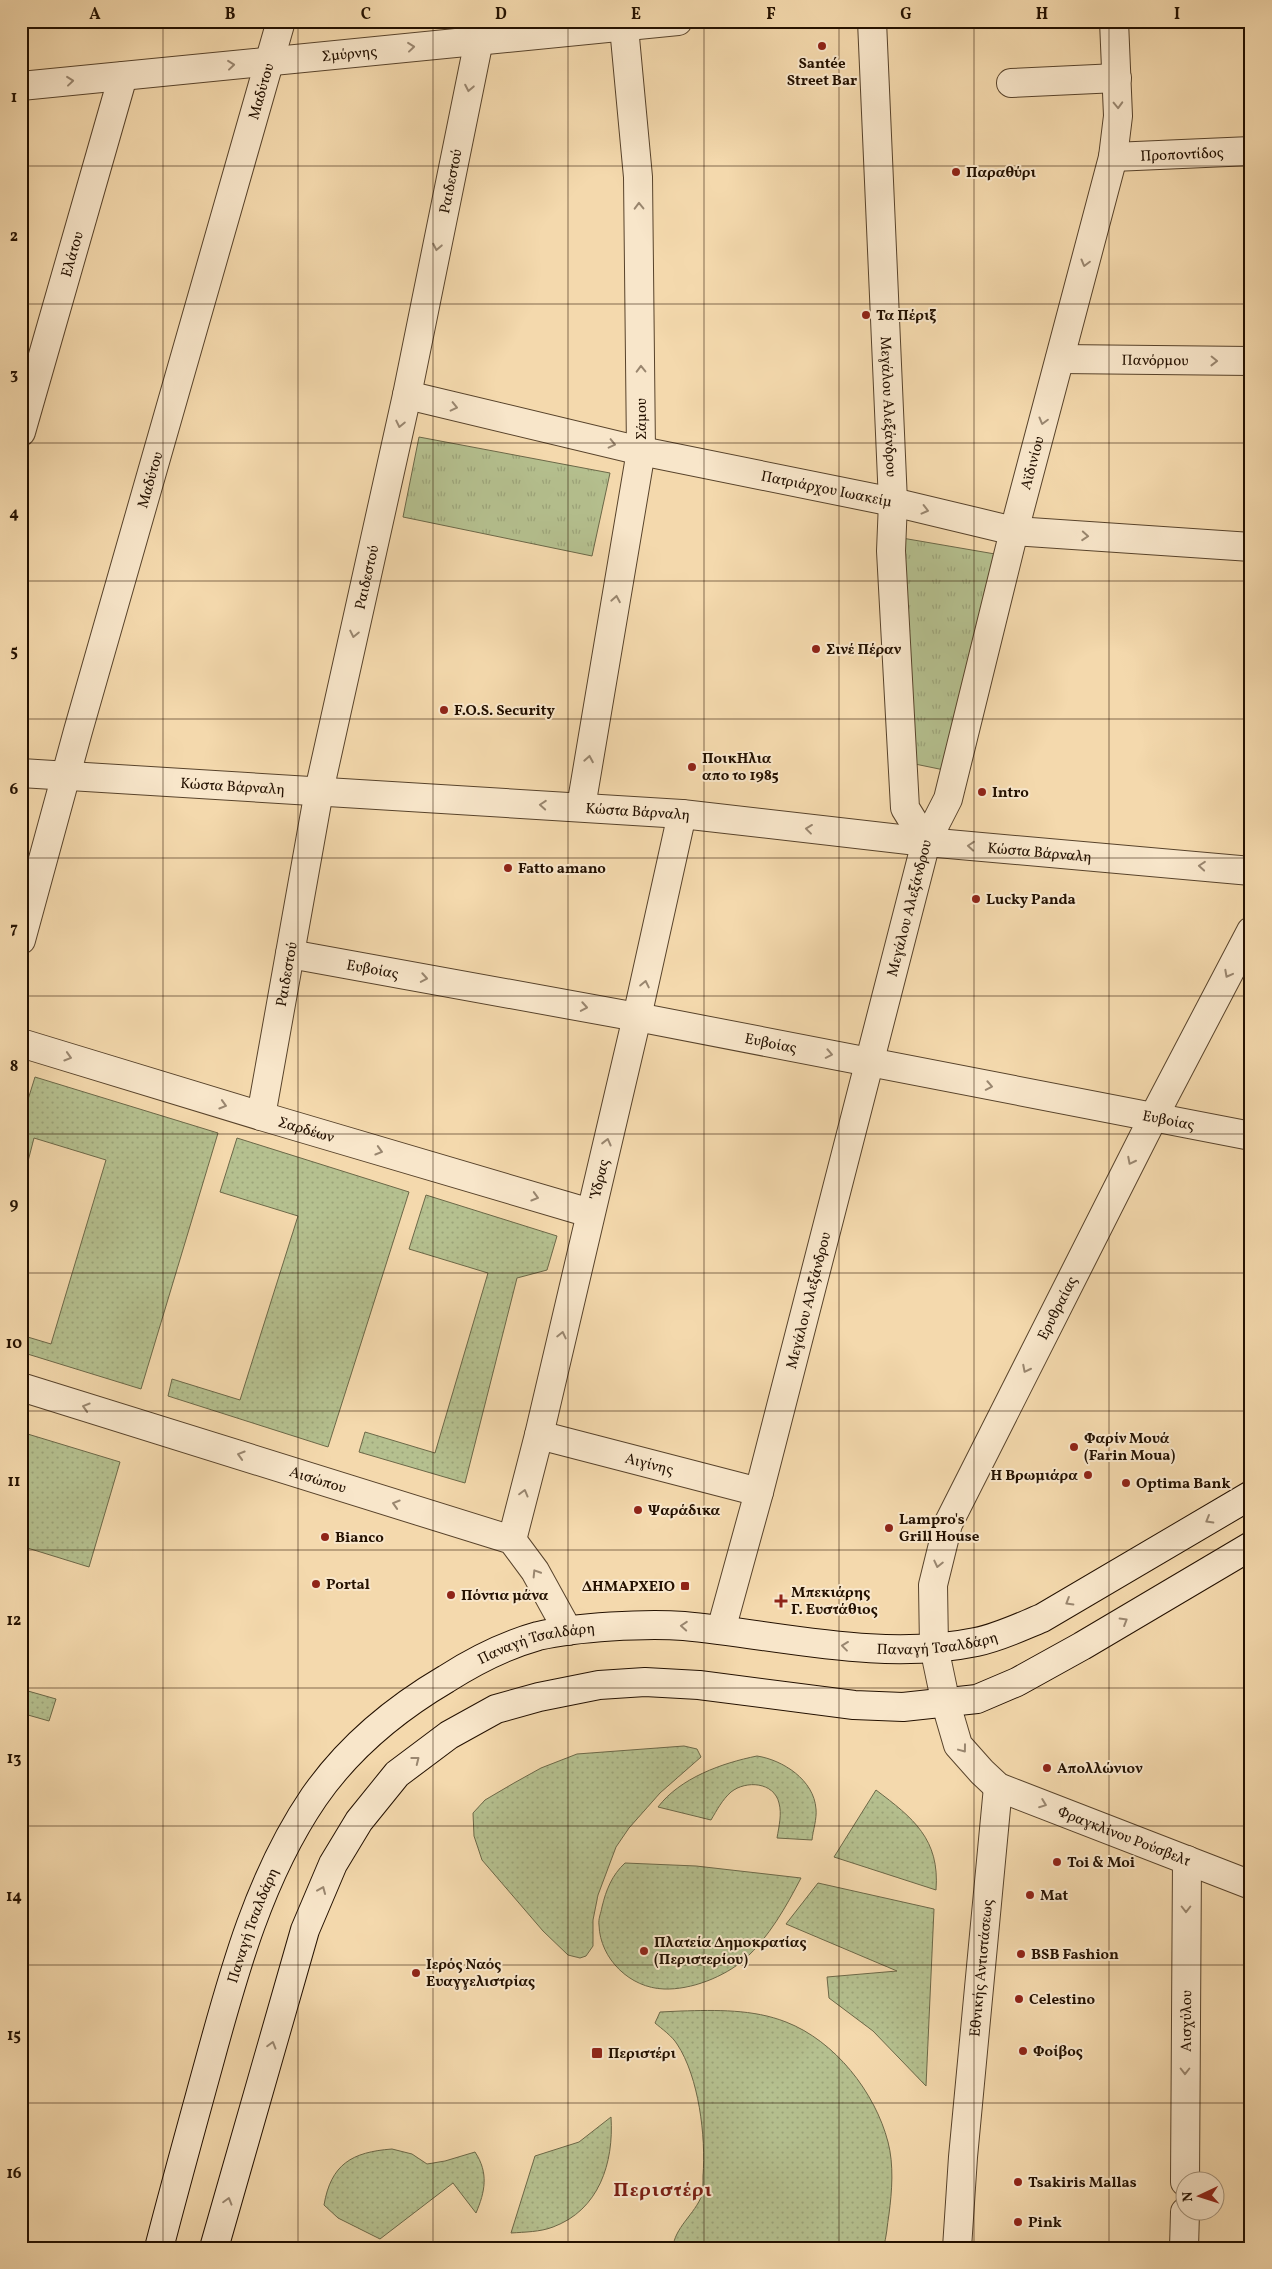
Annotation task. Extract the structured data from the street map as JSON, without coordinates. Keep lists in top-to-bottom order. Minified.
{"streets":{"street":["Σμύρνης","Μαδύτου","Προποντίδος","Ραιδεστού","Ελάτου","Πανόρμου","Μεγάλου Αλεξάνδρου","Σάμου","Αϊδινίου","Πατριάρχου Ιωακείμ","Κώστα Βάρναλη","Ευβοίας","Σαρδέων","Ύδρας","Ερυθραίας","Αιγίνης","Αισώπου","Παναγή Τσαλδάρη","Φραγκλίνου Ρούσβελτ","Εθνικής Αντιστάσεως","Αισχύλου"]},"crossings":[["Σμύρνης","Μαδύτου"],["Σμύρνης","Ραιδεστού"],["Σμύρνης","Ελάτου"],["Σμύρνης","Σάμου"],["Μαδύτου","Κώστα Βάρναλη"],["Προποντίδος","Αϊδινίου"],["Ραιδεστού","Πατριάρχου Ιωακείμ"],["Ραιδεστού","Κώστα Βάρναλη"],["Ραιδεστού","Ευβοίας"],["Ραιδεστού","Σαρδέων"],["Πανόρμου","Αϊδινίου"],["Μεγάλου Αλεξάνδρου","Αϊδινίου"],["Μεγάλου Αλεξάνδρου","Πατριάρχου Ιωακείμ"],["Μεγάλου Αλεξάνδρου","Κώστα Βάρναλη"],["Μεγάλου Αλεξάνδρου","Ευβοίας"],["Μεγάλου Αλεξάνδρου","Αιγίνης"],["Μεγάλου Αλεξάνδρου","Παναγή Τσαλδάρη"],["Σάμου","Πατριάρχου Ιωακείμ"],["Σάμου","Κώστα Βάρναλη"],["Αϊδινίου","Πατριάρχου Ιωακείμ"],["Αϊδινίου","Κώστα Βάρναλη"],["Κώστα Βάρναλη","Ύδρας"],["Ευβοίας","Ύδρας"],["Ευβοίας","Ερυθραίας"],["Σαρδέων","Ύδρας"],["Ύδρας","Αιγίνης"],["Ύδρας","Αισώπου"],["Ερυθραίας","Παναγή Τσαλδάρη"],["Φραγκλίνου Ρούσβελτ","Εθνικής Αντιστάσεως"],["Φραγκλίνου Ρούσβελτ","Αισχύλου"]],"one_way":["Σμύρνης","Ραιδεστού","Πανόρμου","Σάμου","Αϊδινίου","Πατριάρχου Ιωακείμ","Κώστα Βάρναλη","Ευβοίας","Σαρδέων","Ύδρας","Ερυθραίας","Αισώπου","Φραγκλίνου Ρούσβελτ","Αισχύλου"],"districts":["Περιστέρι"],"places":{"other":["Santée Street Bar","Παραθύρι","Τα Πέριξ","Σινέ Πέραν","F.O.S. Security","ΠοικΗλια απο το 1985","Intro","Fatto amano","Lucky Panda","Φαρίν Μουά (Farin Moua)","Η Βρωμιάρα","Optima Bank","Ψαράδικα","Lampro's Grill House","Bianco","Portal","Πόντια μάνα","Απολλώνιον","Toi & Moi","Mat","Πλατεία Δημοκρατίας (Περιστερίου)","BSB Fashion","Ιερός Ναός Ευαγγελιστρίας","Celestino","Φοίβος","Tsakiris Mallas","Pink"],"transit":["ΔΗΜΑΡΧΕΙΟ","Περιστέρι"],"health":["Μπεκιάρης Γ. Ευστάθιος"]},"north":"left","grid":{"columns":["A","B","C","D","E","F","G","H","I"],"rows":["1","2","3","4","5","6","7","8","9","10","11","12","13","14","15","16"]}}
